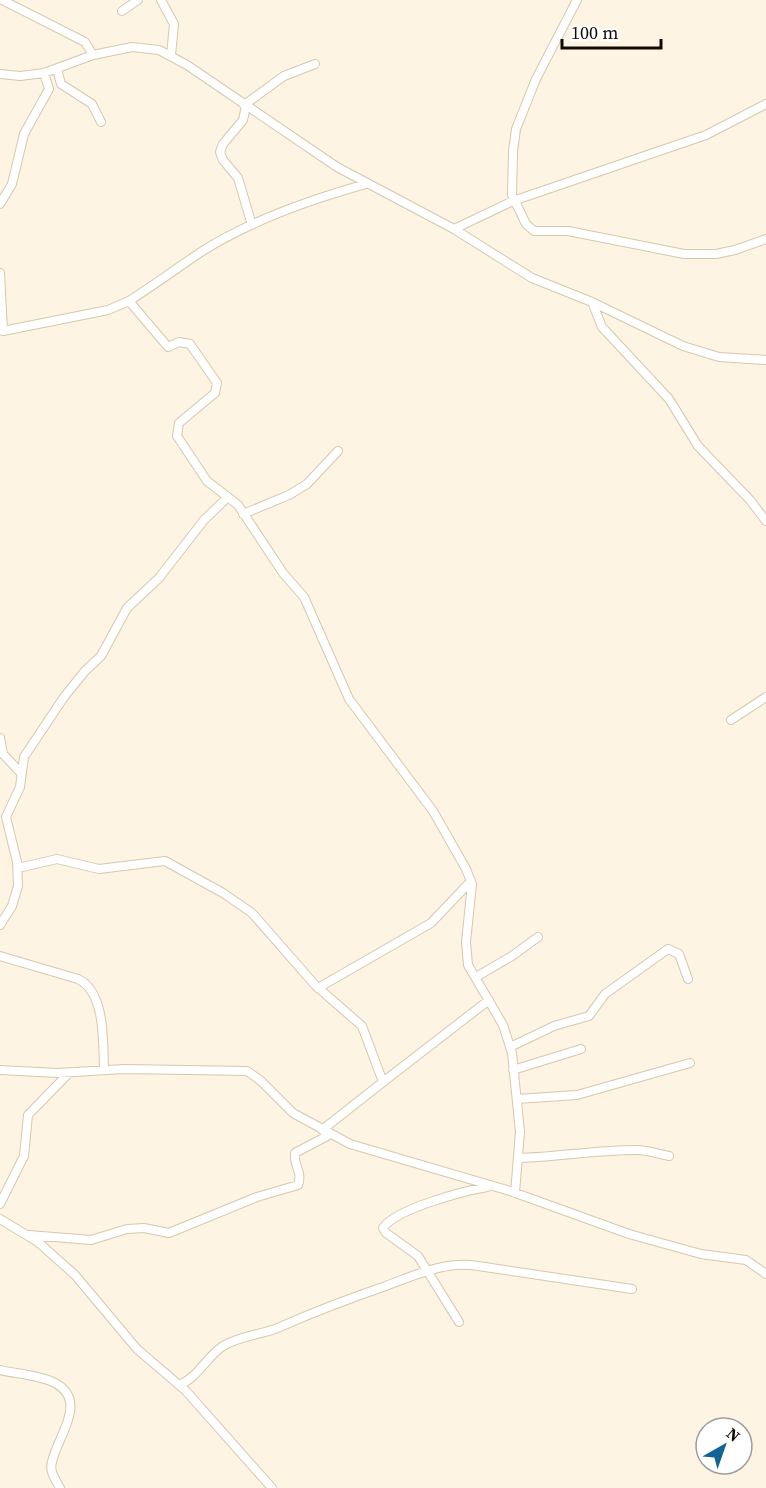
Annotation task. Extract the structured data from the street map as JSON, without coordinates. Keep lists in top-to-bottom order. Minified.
{"scale_bar":"100 m","north":"top right"}
